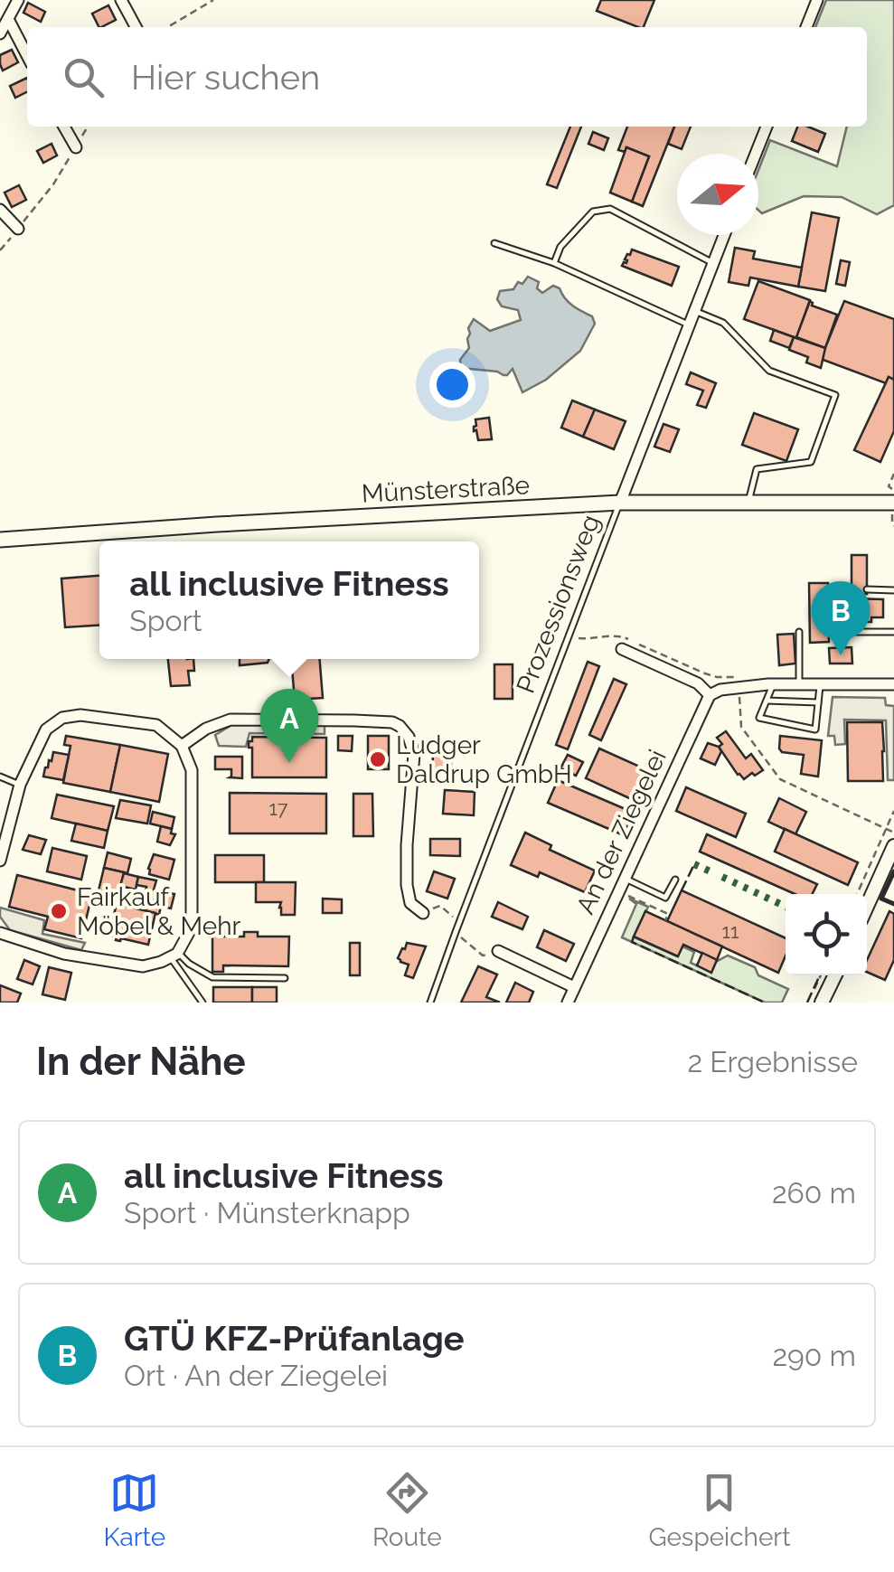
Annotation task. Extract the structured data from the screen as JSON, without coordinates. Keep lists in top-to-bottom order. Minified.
{"streets":{"main road":["Münsterstraße"],"street":["Prozessionsweg","An der Ziegelei"]},"crossings":[["Münsterstraße","Prozessionsweg"]],"places":["Ludger Daldrup GmbH","Fairkauf Möbel & Mehr"],"house_numbers":["17","11"],"north":"right","page":{"search":"Hier suchen","popup":["all inclusive Fitness","Sport"],"pins":["B","A"],"heading":["In der Nähe","2 Ergebnisse"],"list":[{"mark":"A","name":"all inclusive Fitness","note":"Sport · Münsterknapp","value":"260 m"},{"mark":"B","name":"GTÜ KFZ-Prüfanlage","note":"Ort · An der Ziegelei","value":"290 m"}],"nav":["Karte","Route","Gespeichert"]}}
